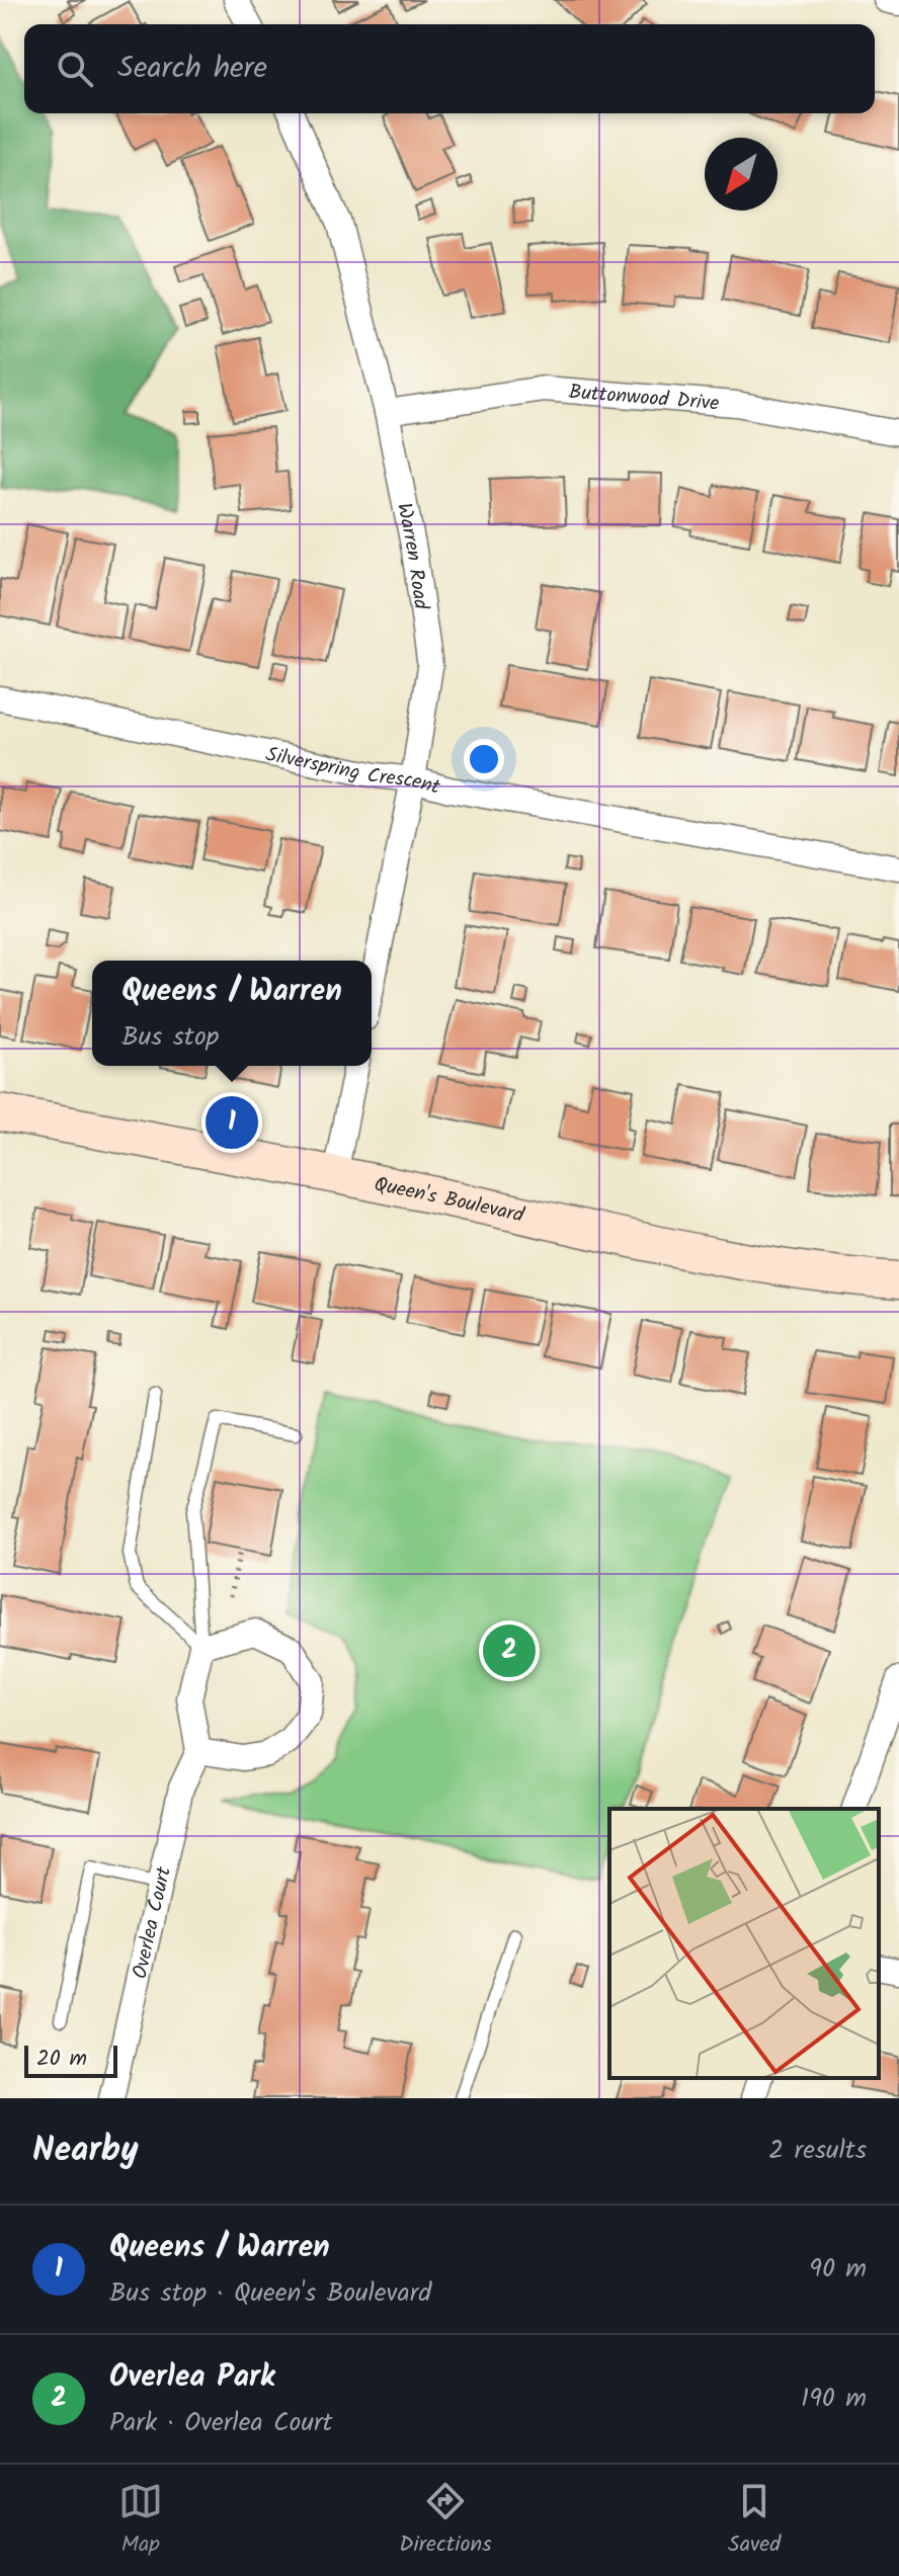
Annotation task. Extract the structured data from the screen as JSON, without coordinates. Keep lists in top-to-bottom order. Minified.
{"streets":{"street":["Buttonwood Drive","Warren Road","Silverspring Crescent","Queen's Boulevard","Overlea Court"]},"crossings":[["Buttonwood Drive","Warren Road"],["Warren Road","Silverspring Crescent"]],"scale_bar":"20 m","north":"bottom left","page":{"search":"Search here","popup":["Queens / Warren","Bus stop"],"pins":["1","2"],"scale":"20 m","heading":["Nearby","2 results"],"list":[{"mark":"1","name":"Queens / Warren","note":"Bus stop · Queen's Boulevard","value":"90 m"},{"mark":"2","name":"Overlea Park","note":"Park · Overlea Court","value":"190 m"}],"nav":["Map","Directions","Saved"]}}
